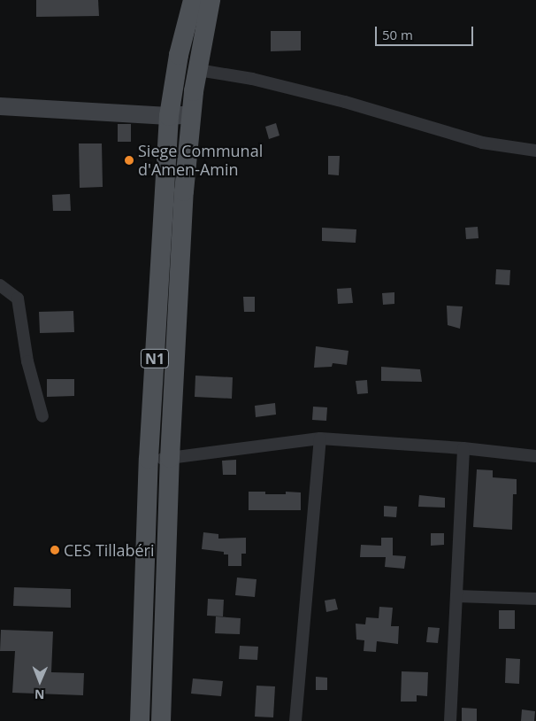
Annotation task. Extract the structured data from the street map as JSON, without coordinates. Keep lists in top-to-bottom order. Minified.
{"streets":{"main road":["N1"]},"places":["Siege Communal d'Amen-Amin","CES Tillabéri"],"scale_bar":"50 m","north":"bottom"}
